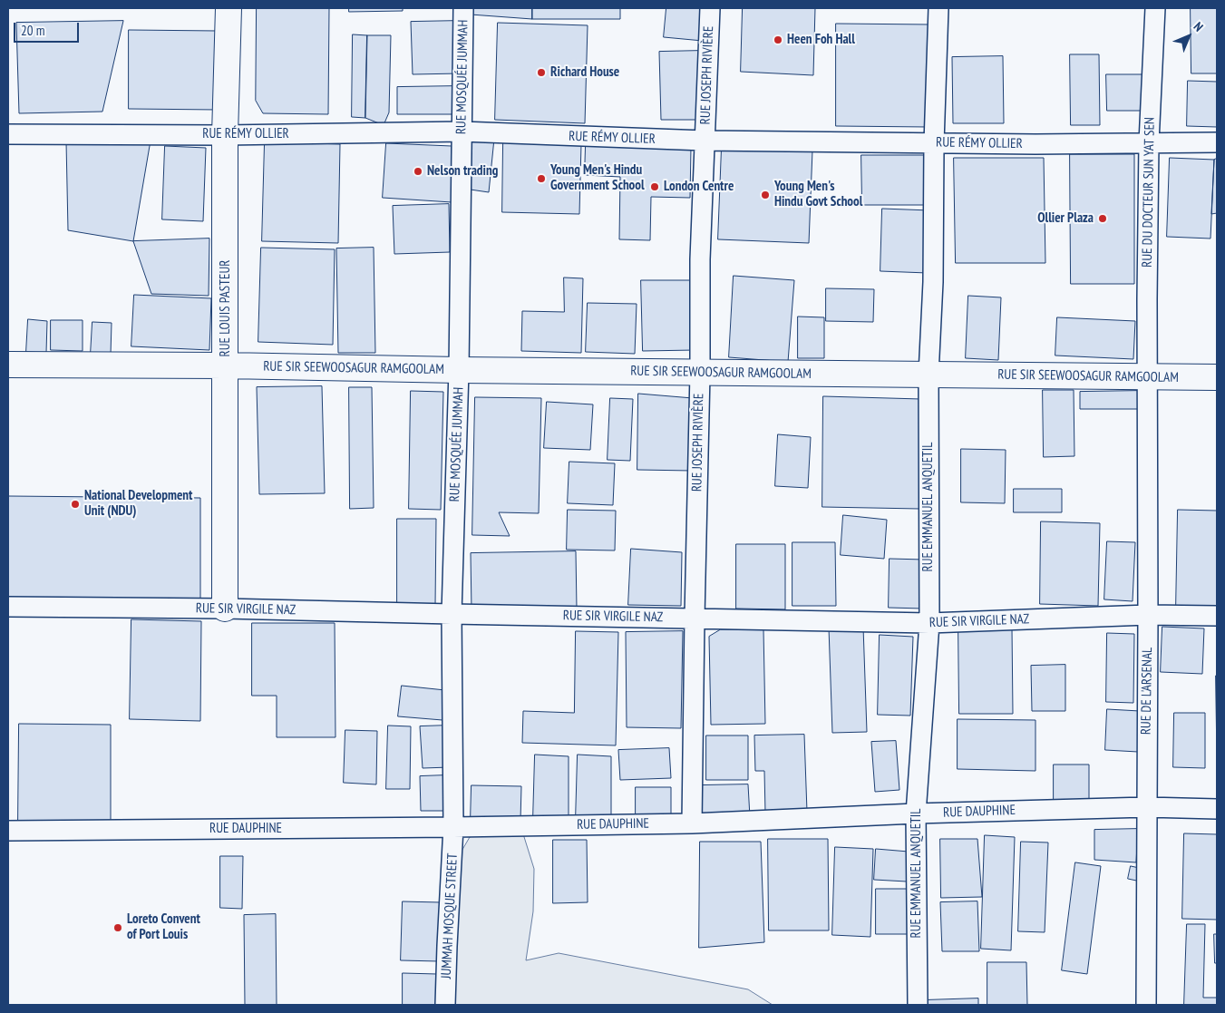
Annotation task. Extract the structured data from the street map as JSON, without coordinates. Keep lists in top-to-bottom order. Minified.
{"streets":{"main road":["RUE LOUIS PASTEUR","RUE SIR SEEWOOSAGUR RAMGOOLAM"],"street":["RUE JOSEPH RIVIÈRE","RUE MOSQUÉE JUMMAH","RUE RÉMY OLLIER","RUE DU DOCTEUR SUN YAT SEN","RUE EMMANUEL ANQUETIL","RUE SIR VIRGILE NAZ","RUE DE L'ARSENAL","RUE DAUPHINE","JUMMAH MOSQUE STREET"]},"crossings":[["RUE JOSEPH RIVIÈRE","RUE RÉMY OLLIER"],["RUE JOSEPH RIVIÈRE","RUE SIR SEEWOOSAGUR RAMGOOLAM"],["RUE JOSEPH RIVIÈRE","RUE SIR VIRGILE NAZ"],["RUE JOSEPH RIVIÈRE","RUE DAUPHINE"],["RUE MOSQUÉE JUMMAH","RUE RÉMY OLLIER"],["RUE MOSQUÉE JUMMAH","RUE SIR SEEWOOSAGUR RAMGOOLAM"],["RUE MOSQUÉE JUMMAH","RUE SIR VIRGILE NAZ"],["RUE MOSQUÉE JUMMAH","RUE DAUPHINE"],["RUE MOSQUÉE JUMMAH","JUMMAH MOSQUE STREET"],["RUE RÉMY OLLIER","RUE DU DOCTEUR SUN YAT SEN"],["RUE RÉMY OLLIER","RUE LOUIS PASTEUR"],["RUE RÉMY OLLIER","RUE EMMANUEL ANQUETIL"],["RUE DU DOCTEUR SUN YAT SEN","RUE SIR SEEWOOSAGUR RAMGOOLAM"],["RUE DU DOCTEUR SUN YAT SEN","RUE DE L'ARSENAL"],["RUE LOUIS PASTEUR","RUE SIR SEEWOOSAGUR RAMGOOLAM"],["RUE LOUIS PASTEUR","RUE SIR VIRGILE NAZ"],["RUE SIR SEEWOOSAGUR RAMGOOLAM","RUE EMMANUEL ANQUETIL"],["RUE SIR SEEWOOSAGUR RAMGOOLAM","RUE DE L'ARSENAL"],["RUE EMMANUEL ANQUETIL","RUE SIR VIRGILE NAZ"],["RUE EMMANUEL ANQUETIL","RUE DAUPHINE"],["RUE SIR VIRGILE NAZ","RUE DE L'ARSENAL"],["RUE DE L'ARSENAL","RUE DAUPHINE"],["RUE DAUPHINE","JUMMAH MOSQUE STREET"]],"places":["Heen Foh Hall","Richard House","Nelson trading","Young Men's Hindu Government School","London Centre","Young Men's Hindu Govt School","Ollier Plaza","National Development Unit (NDU)","Loreto Convent of Port Louis"],"scale_bar":"20 m","north":"top right"}
